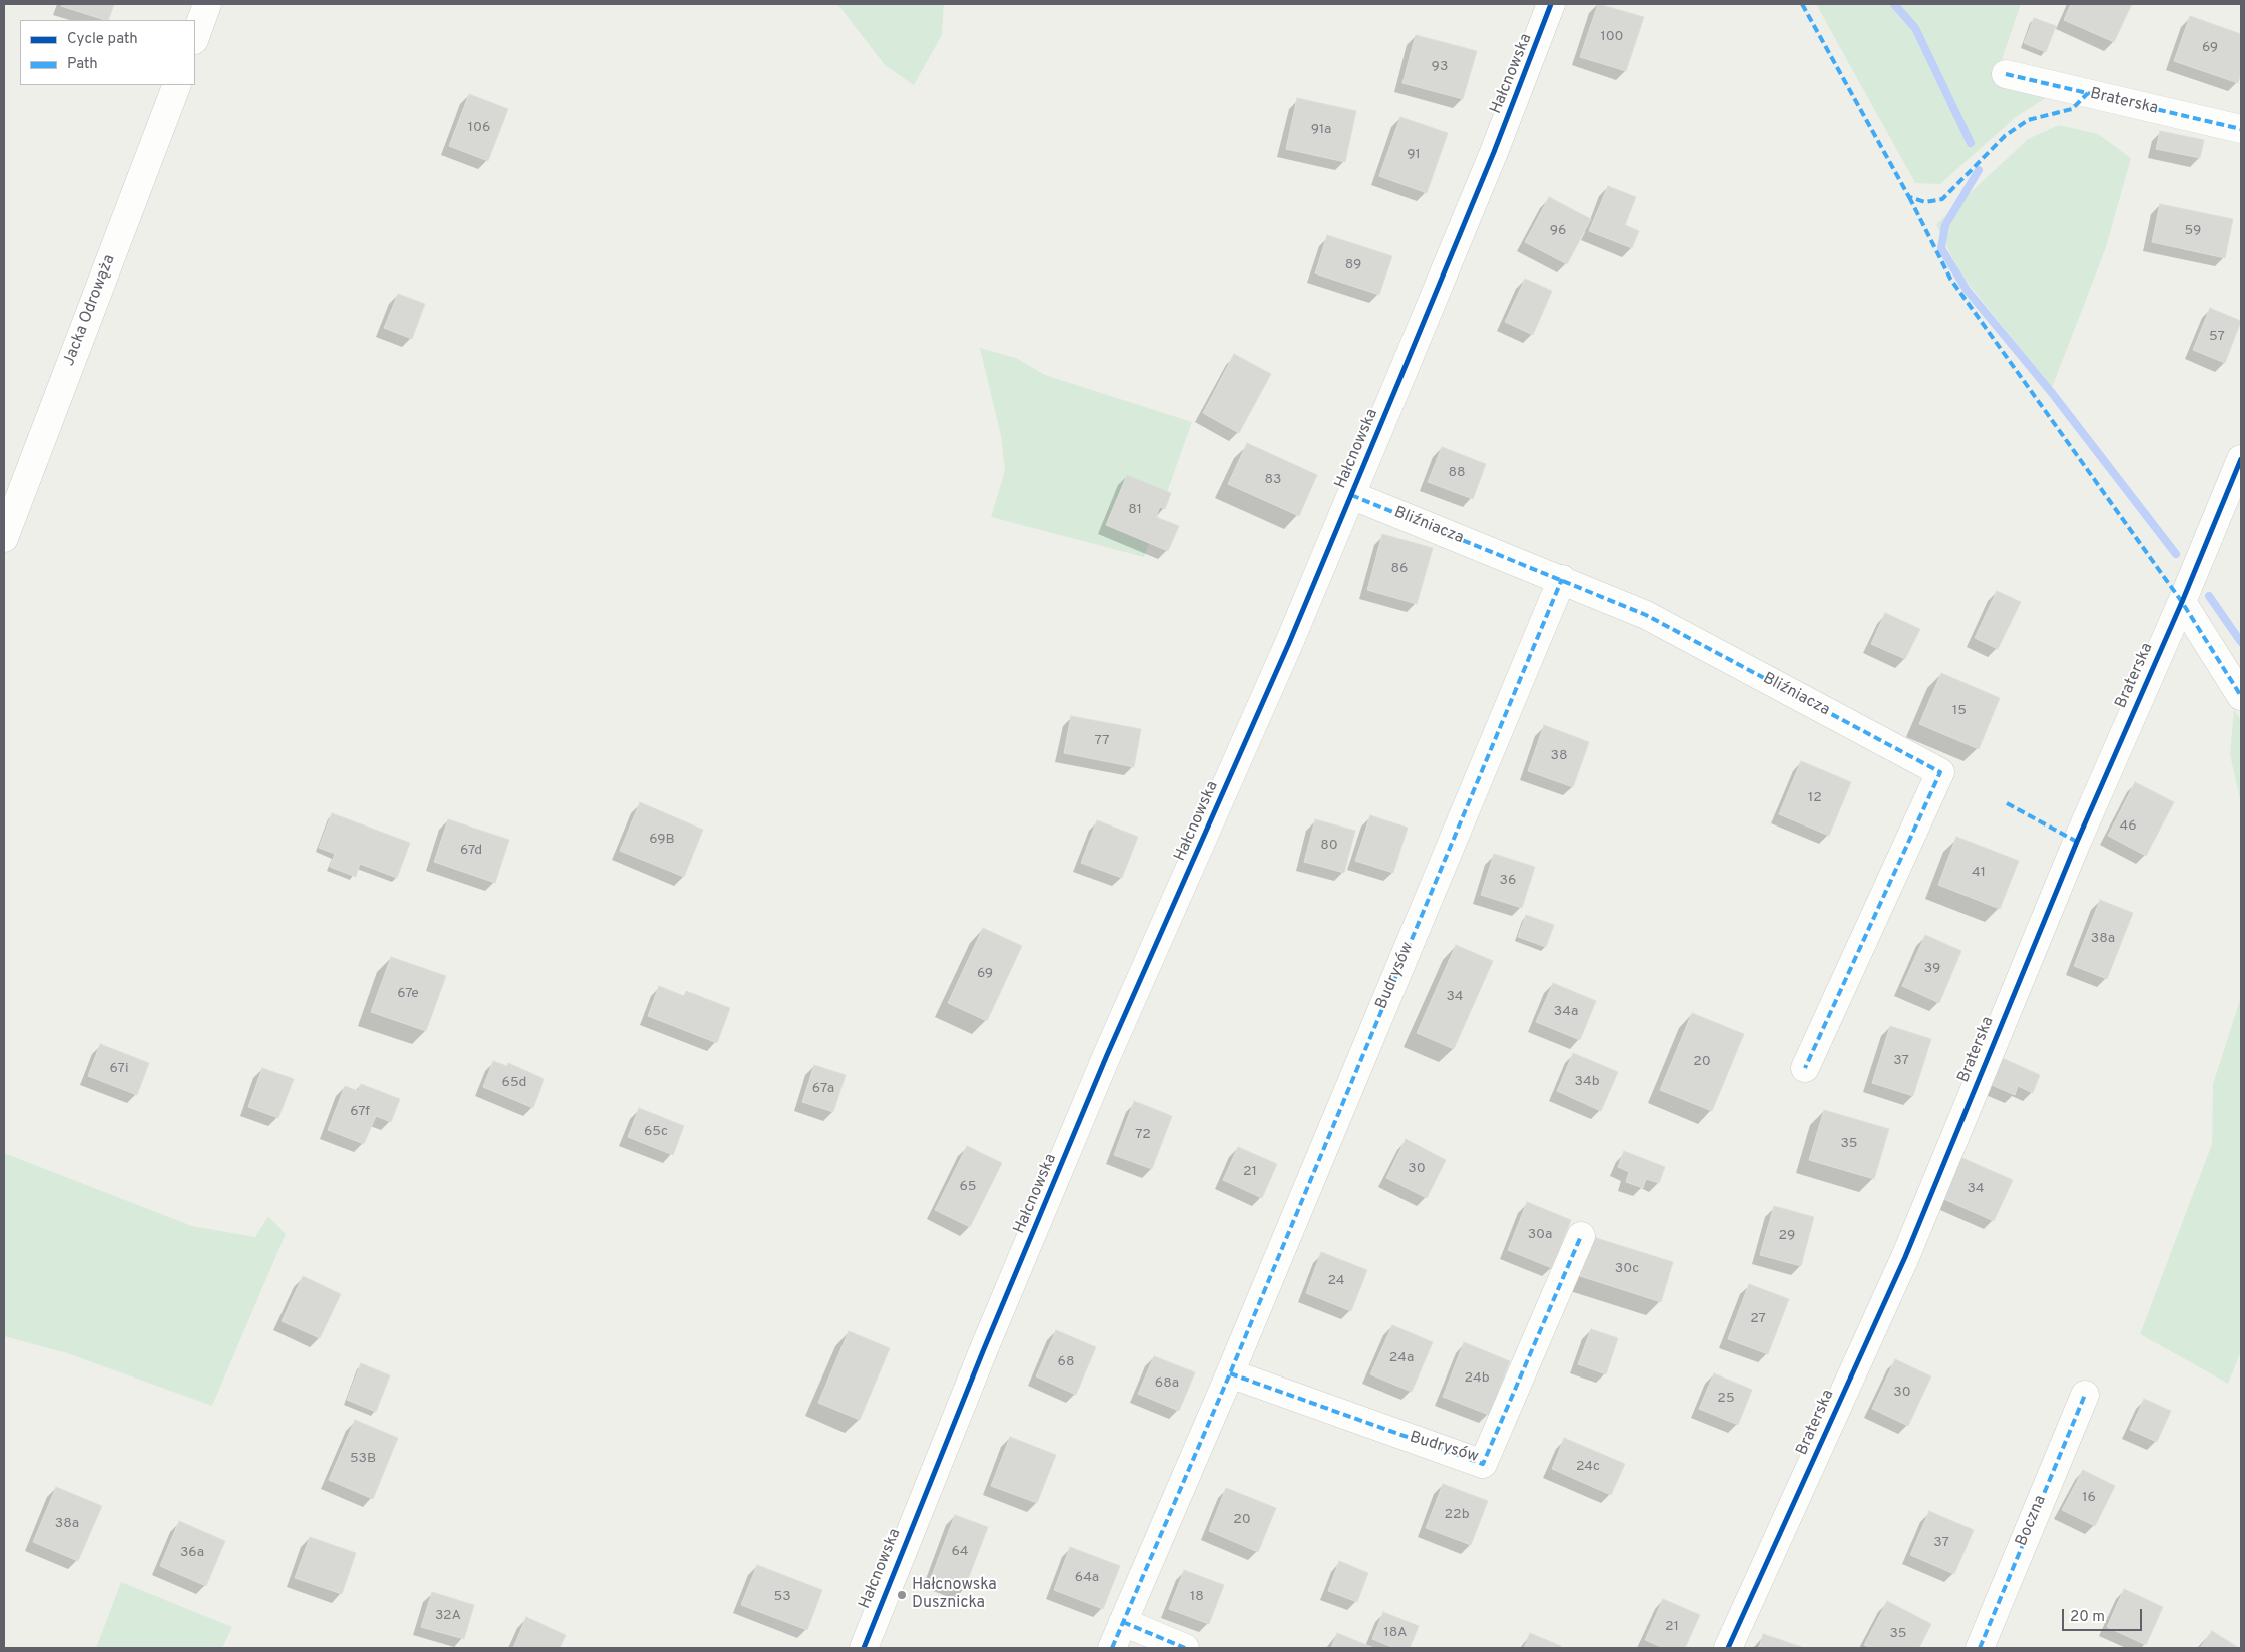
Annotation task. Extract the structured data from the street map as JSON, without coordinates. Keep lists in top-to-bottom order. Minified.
{"streets":{"street":["Hałcnowska","Braterska","Jacka Odrowąża","Bliźniacza","Budrysów","Boczna"]},"crossings":[["Hałcnowska","Bliźniacza"],["Bliźniacza","Budrysów"]],"places":["Hałcnowska Dusznicka"],"house_numbers":["100","69","93","106","91a","91","96","59","89","57","88","83","81","86","15","77","38","12","46","69B","80","67d","41","36","38a","39","69","67e","34","34a","37","20","67i","34b","65d","67a","67f","65c","72","35","30","21","65","34","30a","29","30c","24","27","24a","68","24b","68a","30","25","53B","24c","16","22b","20","38a","37","64","36a","64a","53","18","32A","21","18A","35"],"legend":["Cycle path","Path"],"scale_bar":"20 m"}
